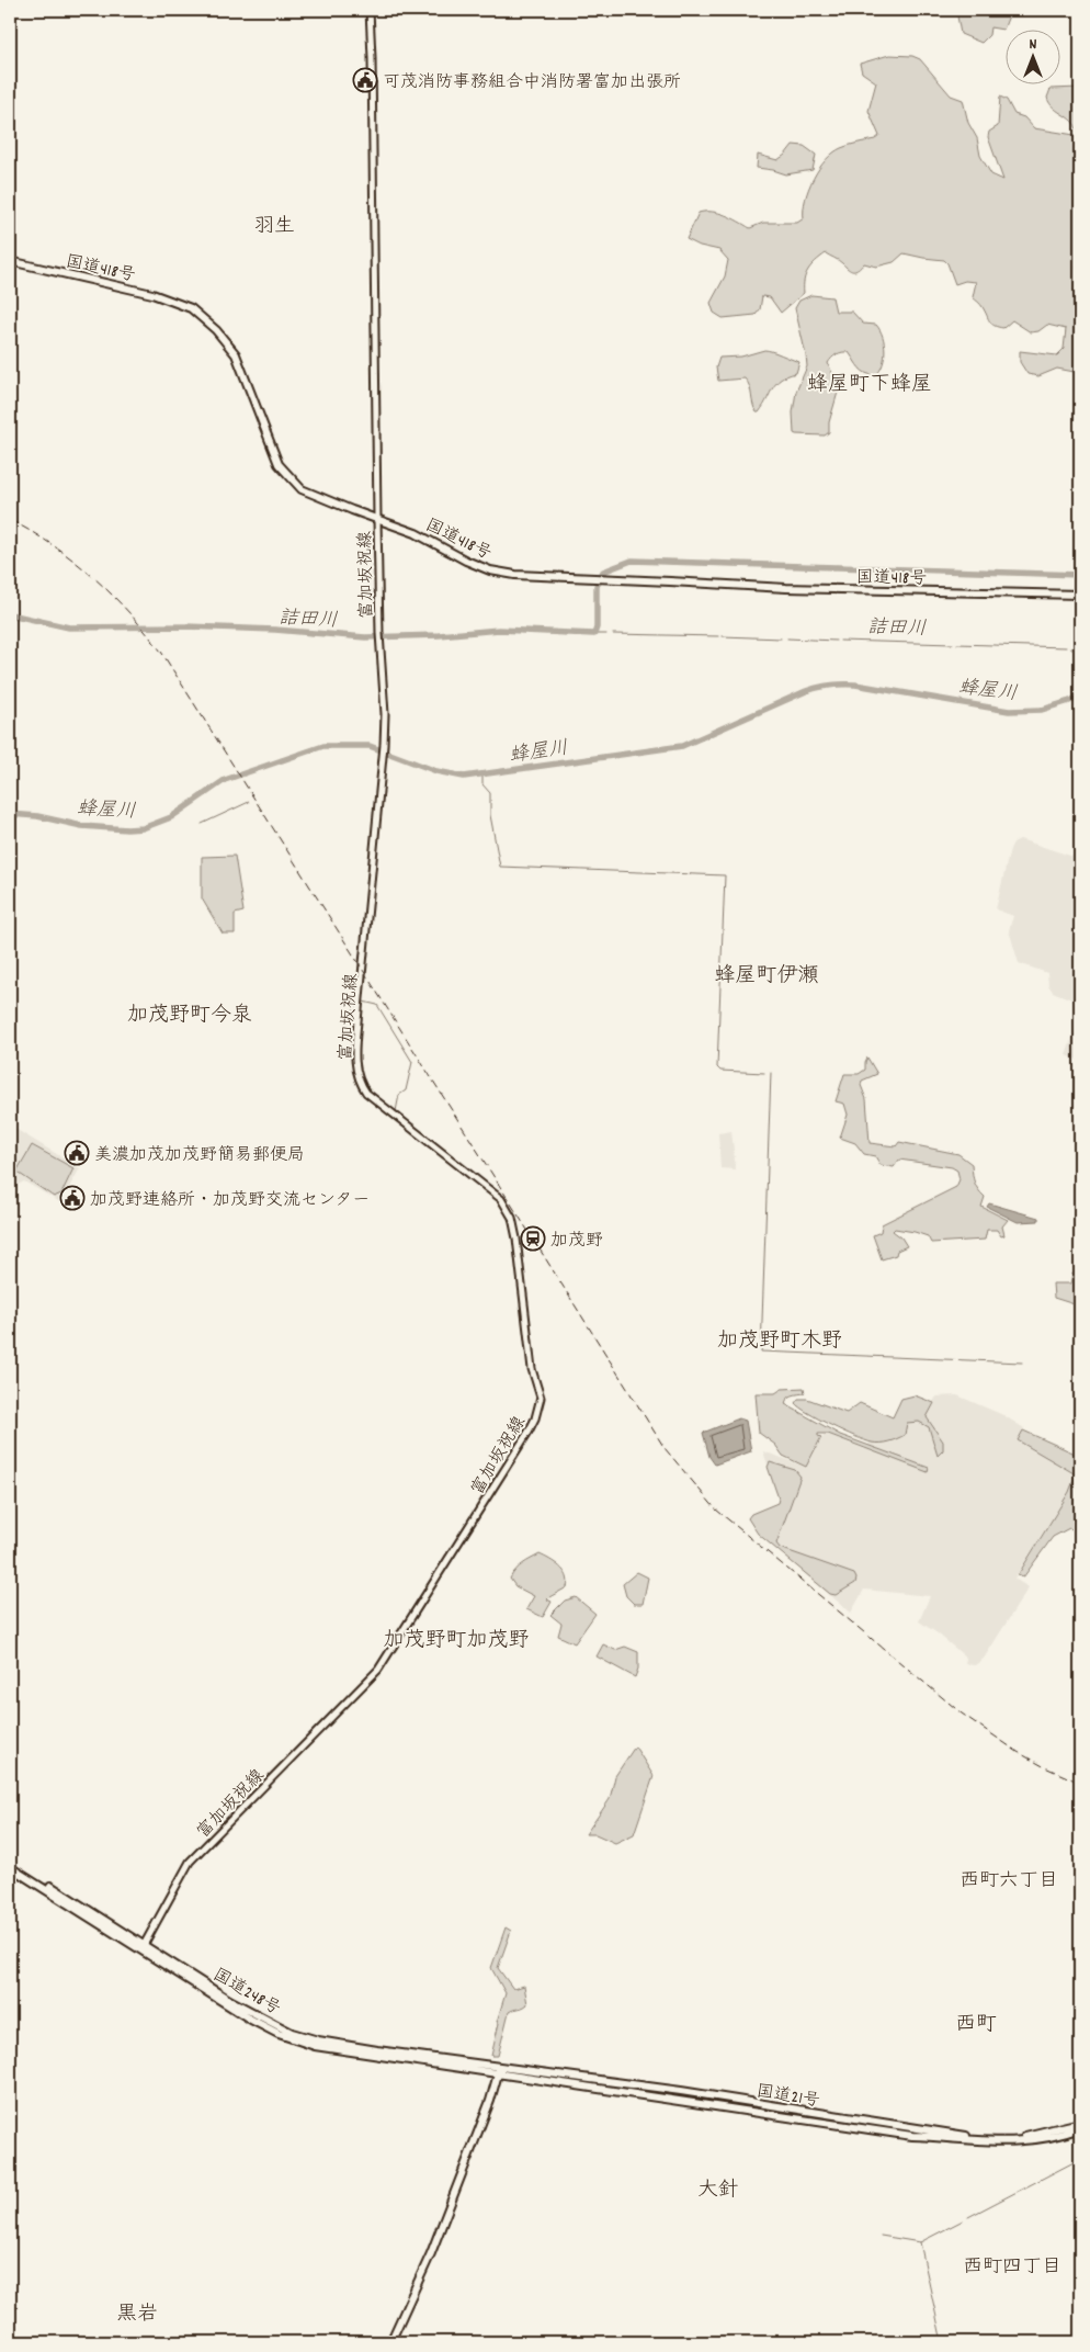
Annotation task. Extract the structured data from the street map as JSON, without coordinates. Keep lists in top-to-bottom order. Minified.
{"streets":{"highway":["国道418号","国道248号","国道21号"],"main road":["富加坂祝線"]},"crossings":[["国道418号","富加坂祝線"],["富加坂祝線","国道248号"],["国道248号","国道21号"]],"districts":["羽生","蜂屋町下蜂屋","蜂屋町伊瀬","加茂野町今泉","加茂野町木野","加茂野町加茂野","西町六丁目","西町","大針","西町四丁目","黒岩"],"water":["詰田川","蜂屋川"],"places":{"public building":["可茂消防事務組合中消防署富加出張所","美濃加茂加茂野簡易郵便局","加茂野連絡所・加茂野交流センター"],"station":["加茂野"]},"north":"top"}
